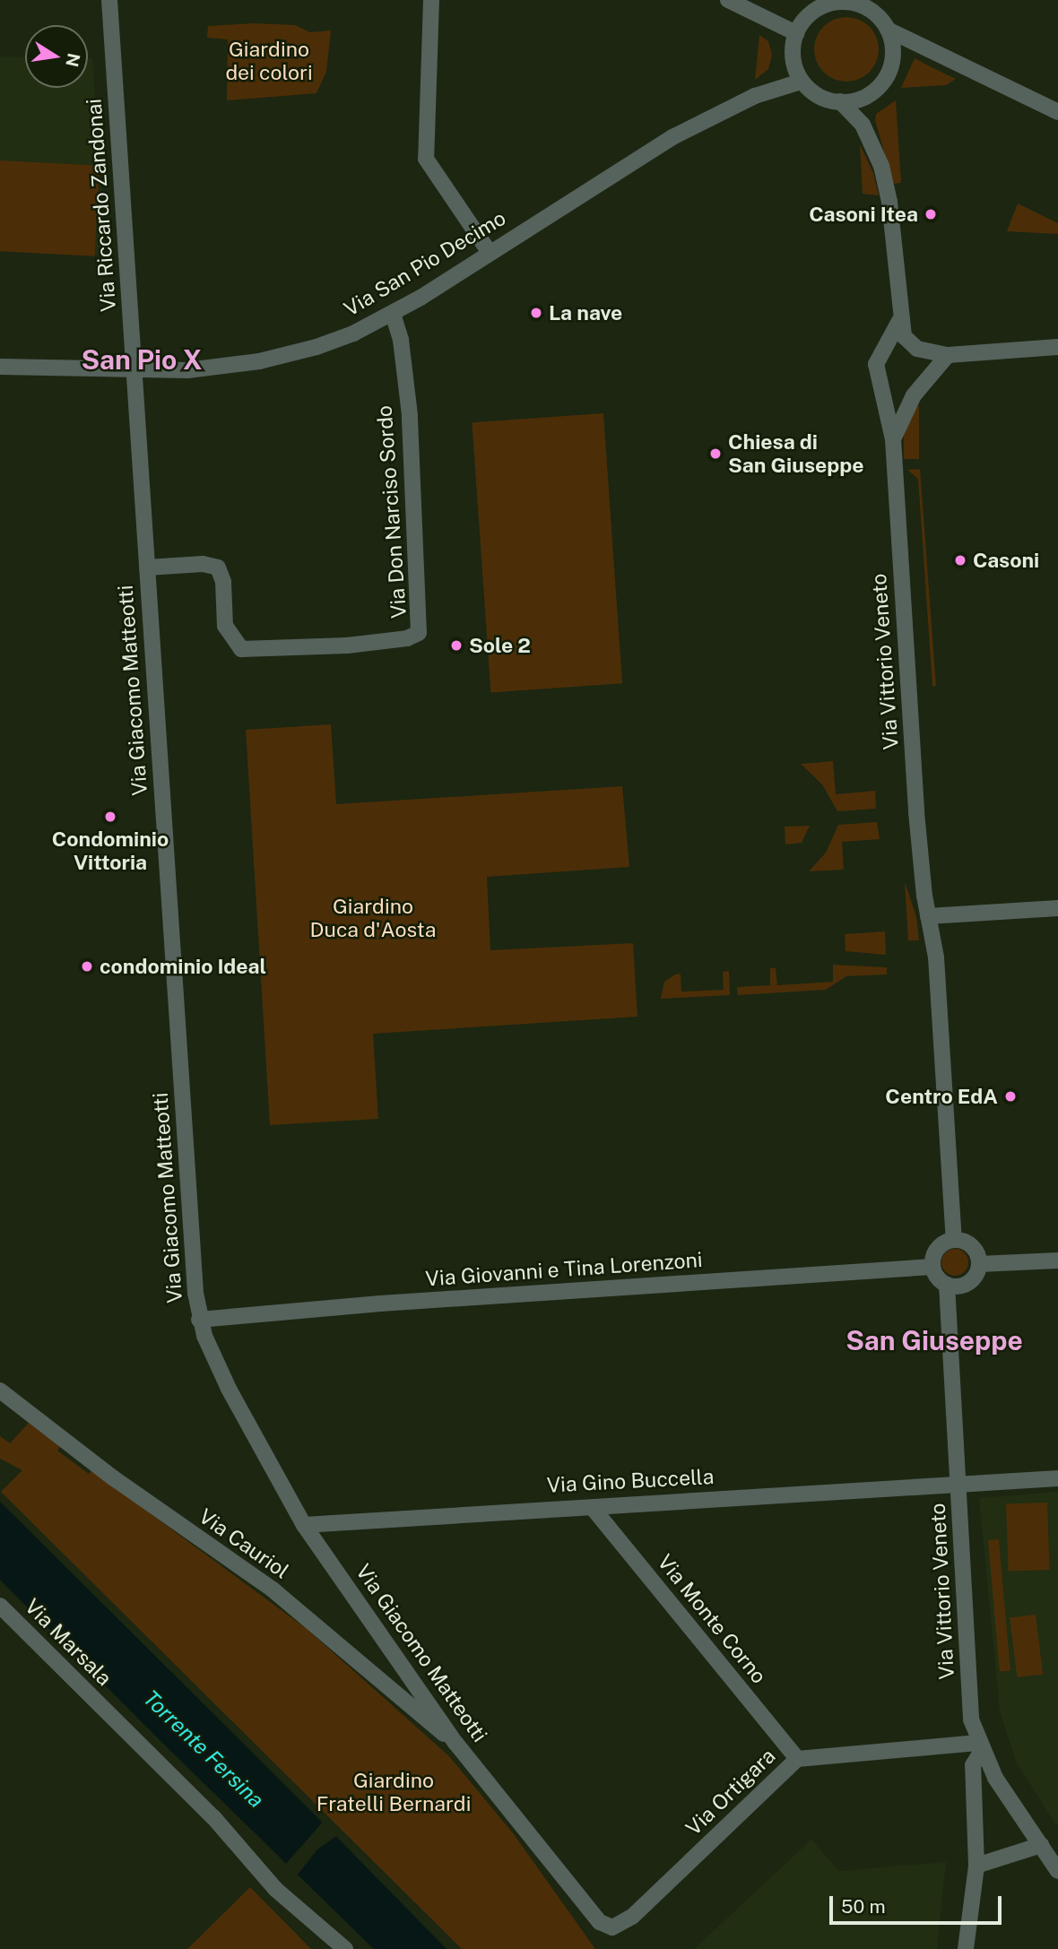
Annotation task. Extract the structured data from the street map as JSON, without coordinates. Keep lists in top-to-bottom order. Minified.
{"streets":{"street":["Via Riccardo Zandonai","Via San Pio Decimo","Via Don Narciso Sordo","Via Vittorio Veneto","Via Giacomo Matteotti","Via Giovanni e Tina Lorenzoni","Via Gino Buccella","Via Cauriol","Via Monte Corno","Via Marsala","Via Ortigara"]},"crossings":[["Via Riccardo Zandonai","Via San Pio Decimo"],["Via Riccardo Zandonai","Via Giacomo Matteotti"],["Via San Pio Decimo","Via Don Narciso Sordo"],["Via San Pio Decimo","Via Giacomo Matteotti"],["Via Don Narciso Sordo","Via Giacomo Matteotti"],["Via Vittorio Veneto","Via Giovanni e Tina Lorenzoni"],["Via Vittorio Veneto","Via Gino Buccella"],["Via Vittorio Veneto","Via Ortigara"],["Via Giacomo Matteotti","Via Giovanni e Tina Lorenzoni"],["Via Giacomo Matteotti","Via Gino Buccella"],["Via Giacomo Matteotti","Via Cauriol"],["Via Giacomo Matteotti","Via Ortigara"],["Via Gino Buccella","Via Monte Corno"],["Via Monte Corno","Via Ortigara"]],"districts":["San Pio X","San Giuseppe"],"water":["Torrente Fersina"],"parks":["Giardino dei colori","Giardino Duca d'Aosta","Giardino Fratelli Bernardi"],"places":["Casoni Itea","La nave","Chiesa di San Giuseppe","Casoni","Sole 2","Condominio Vittoria","condominio Ideal","Centro EdA"],"scale_bar":"50 m","north":"right"}
